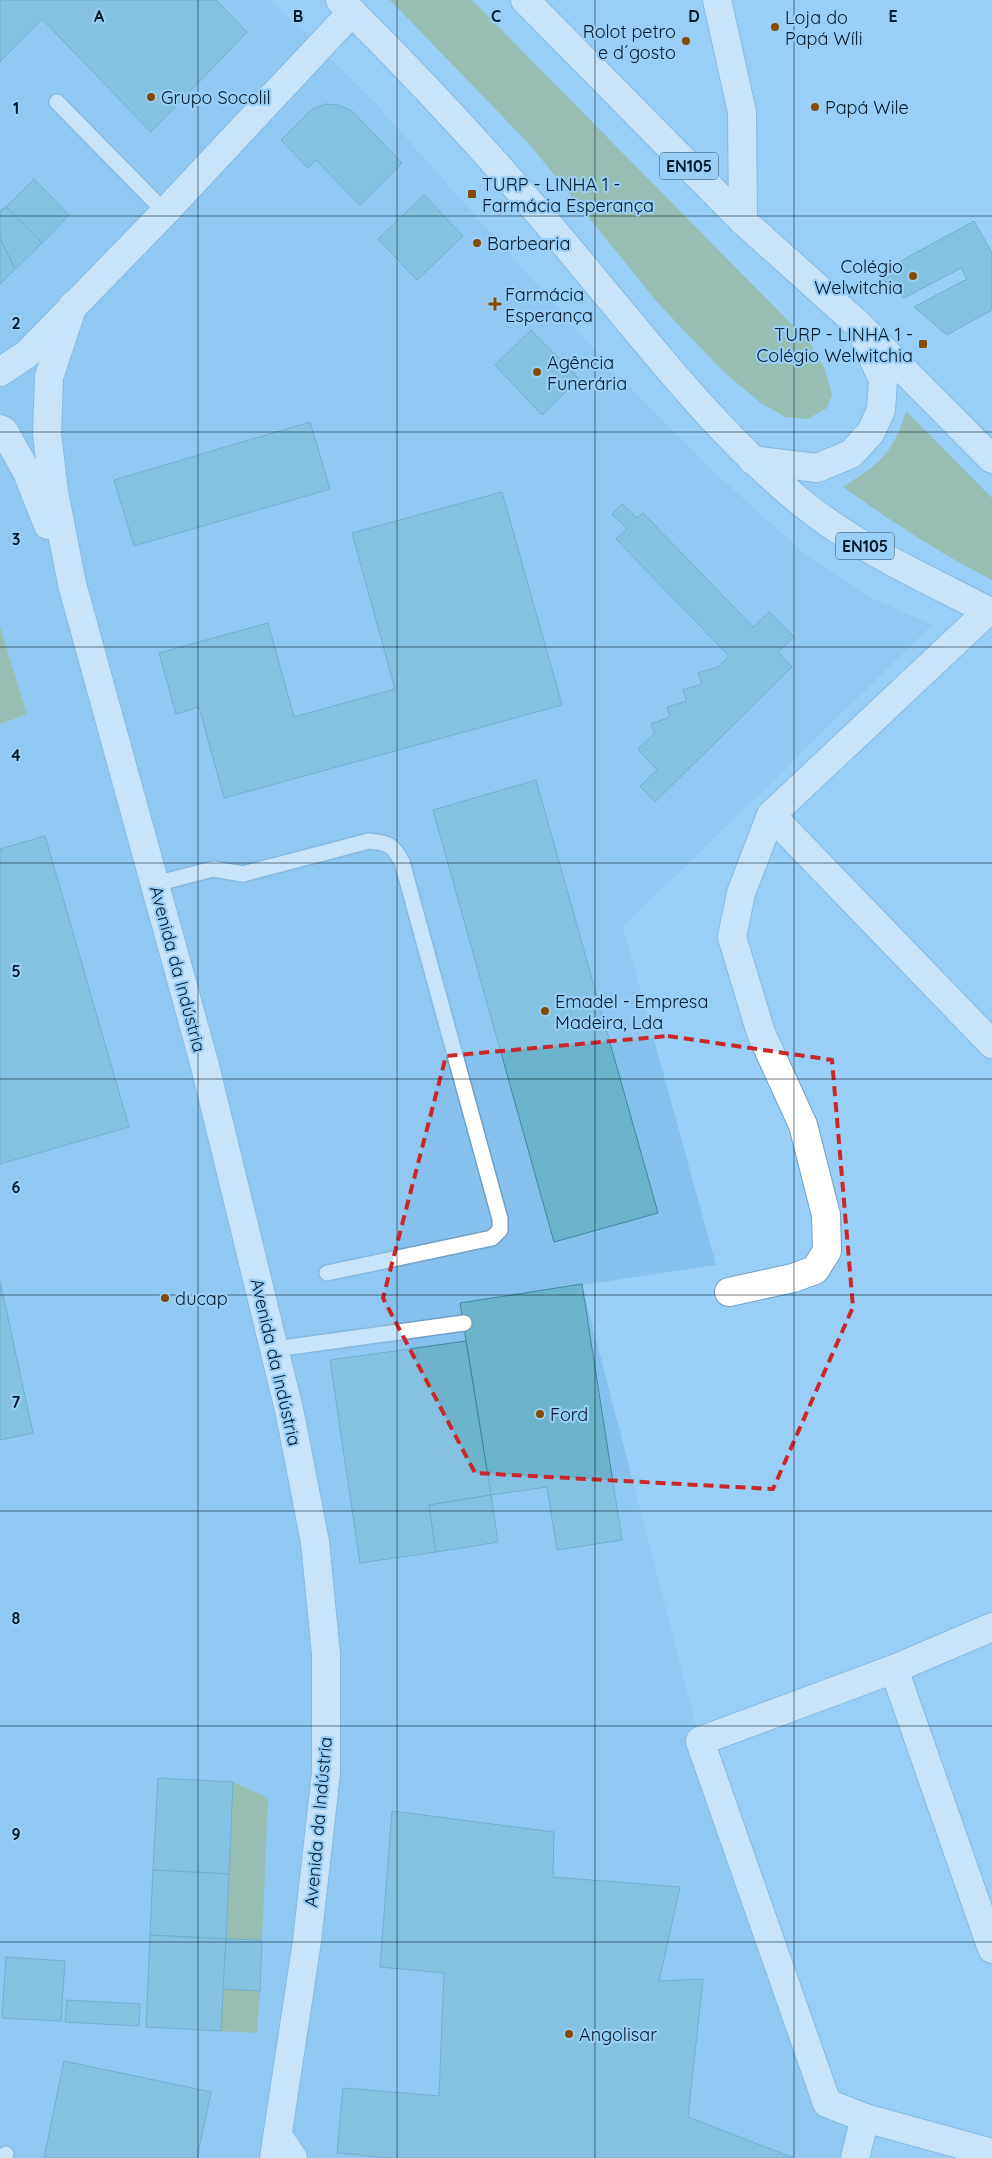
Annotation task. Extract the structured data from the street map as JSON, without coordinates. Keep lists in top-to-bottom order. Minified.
{"streets":{"street":["EN105","Avenida da Indústria"]},"places":{"other":["Loja do Papá Wíli","Rolot petro e d´gosto","Grupo Socolil","Papá Wile","Barbearia","Colégio Welwitchia","Agência Funerária","Emadel - Empresa Madeira, Lda","ducap","Ford","Angolisar"],"transit":["TURP - LINHA 1 - Farmácia Esperança","TURP - LINHA 1 - Colégio Welwitchia"],"health":["Farmácia Esperança"]},"grid":{"columns":["A","B","C","D","E"],"rows":["1","2","3","4","5","6","7","8","9"]}}
